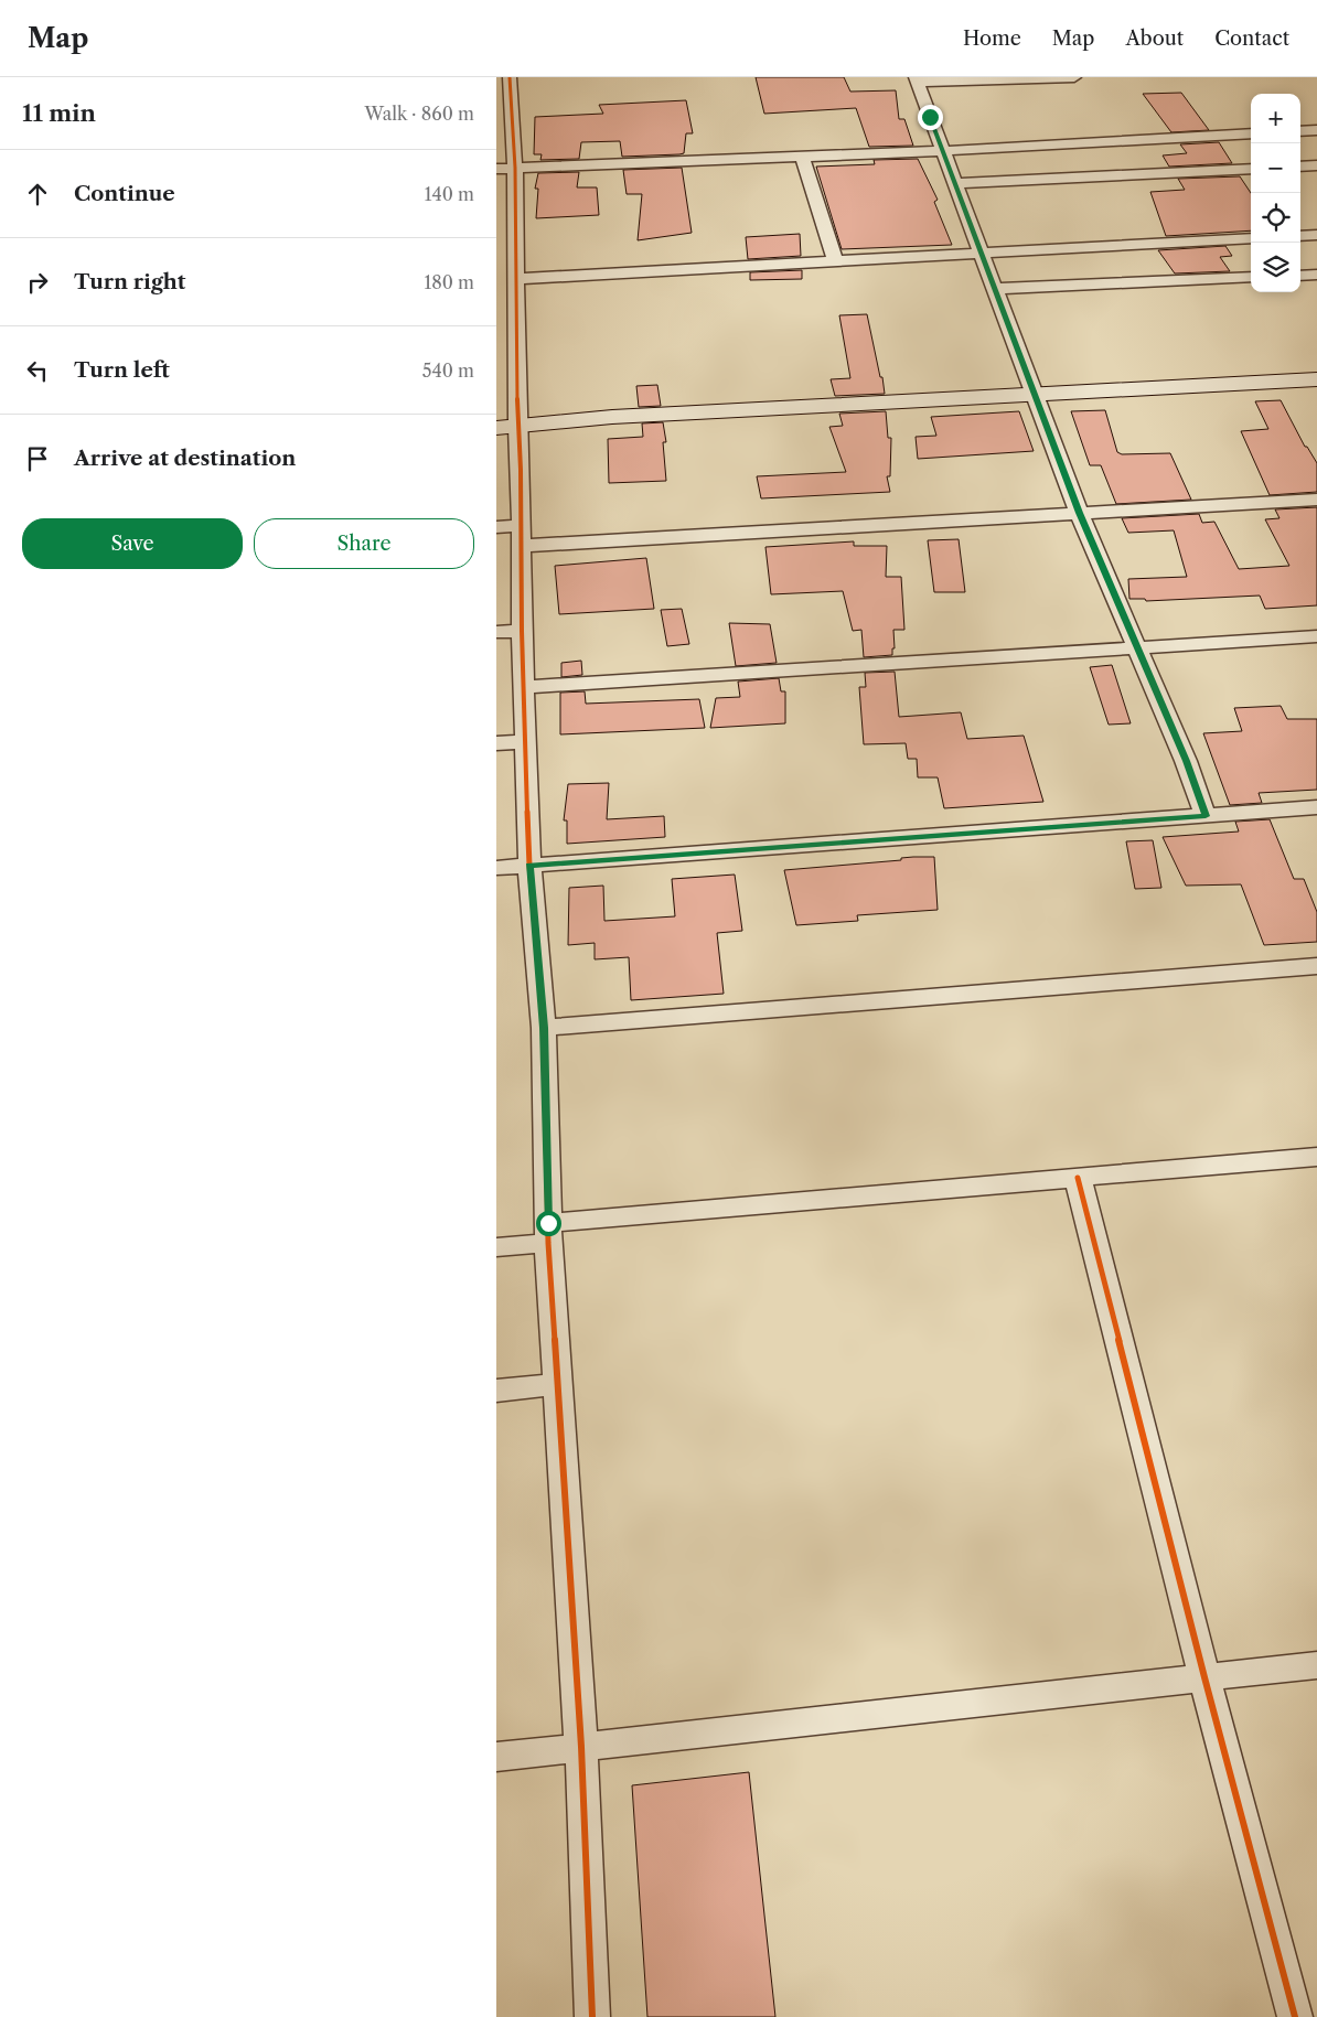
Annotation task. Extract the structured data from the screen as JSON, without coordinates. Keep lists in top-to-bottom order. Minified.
{"page":{"header":"Map","nav":["Home","Map","About","Contact"],"heading":["11 min","Walk · 860 m"],"map_buttons":["+","−"],"list":[["Continue","140 m"],["Turn right","180 m"],["Turn left","540 m"],"Arrive at destination"],"buttons":["Save","Share"]}}
